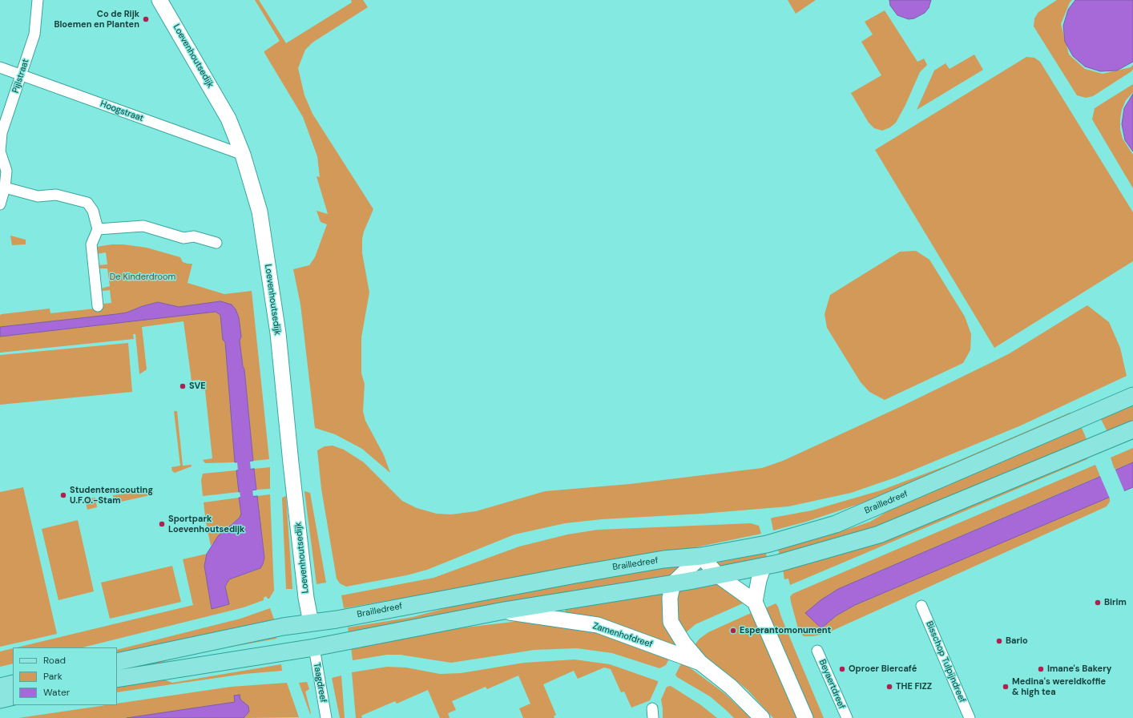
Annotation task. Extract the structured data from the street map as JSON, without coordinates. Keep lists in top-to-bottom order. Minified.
{"streets":{"main road":["Brailledreef"],"street":["Loevenhoutsedijk","Pijlstraat","Hoogstraat","Zamenhofdreef","Bisschop Tulpijndreef","Taagdreef","Beyaertdreef"]},"crossings":[["Loevenhoutsedijk","Hoogstraat"],["Loevenhoutsedijk","Brailledreef"],["Pijlstraat","Hoogstraat"]],"parks":["De Kinderdroom"],"places":["Co de Rijk Bloemen en Planten","SVE","Studentenscouting U.F.O.-Stam","Sportpark Loevenhoutsedijk","Birim","Esperantomonument","Bario","Oproer Biercafé","Imane's Bakery","THE FIZZ","Medina's wereldkoffie & high tea"],"legend":["Road","Park","Water"]}
